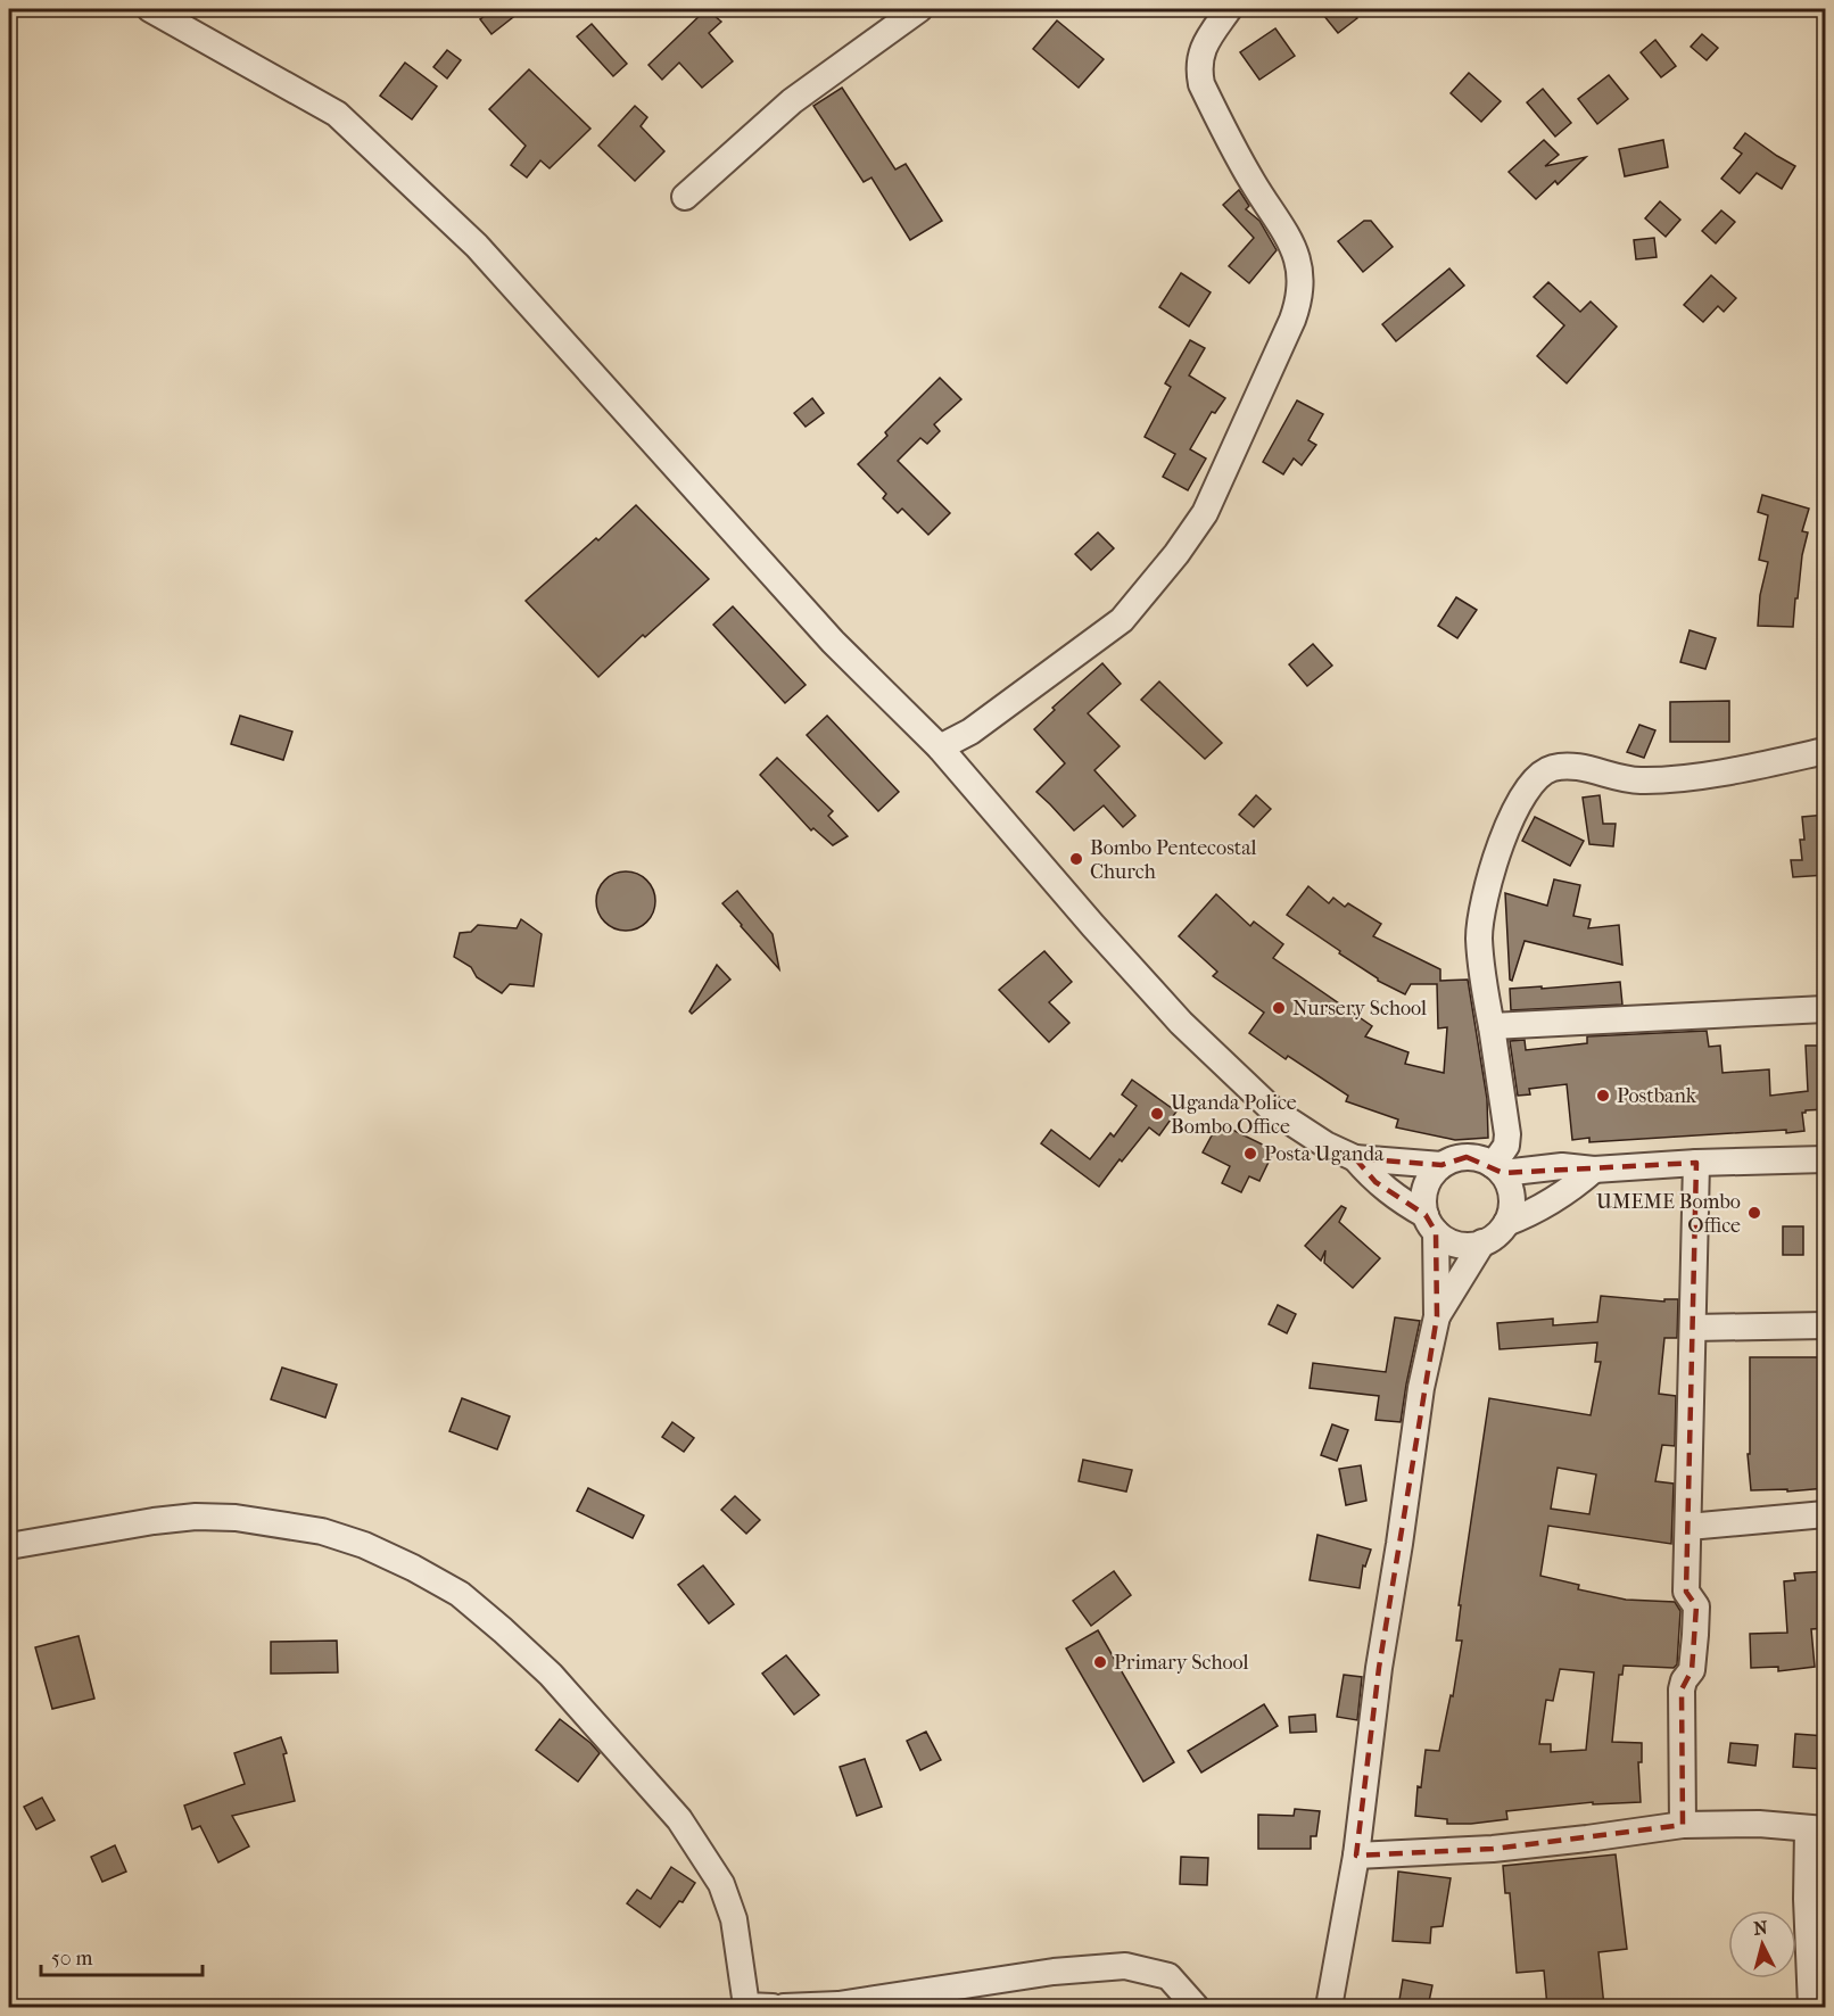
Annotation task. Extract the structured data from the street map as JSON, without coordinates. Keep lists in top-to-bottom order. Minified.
{"places":["Bombo Pentecostal Church","Nursery School","Postbank","Uganda Police Bombo Office","Posta Uganda","UMEME Bombo Office","Primary School"],"scale_bar":"50 m","north":"top"}
